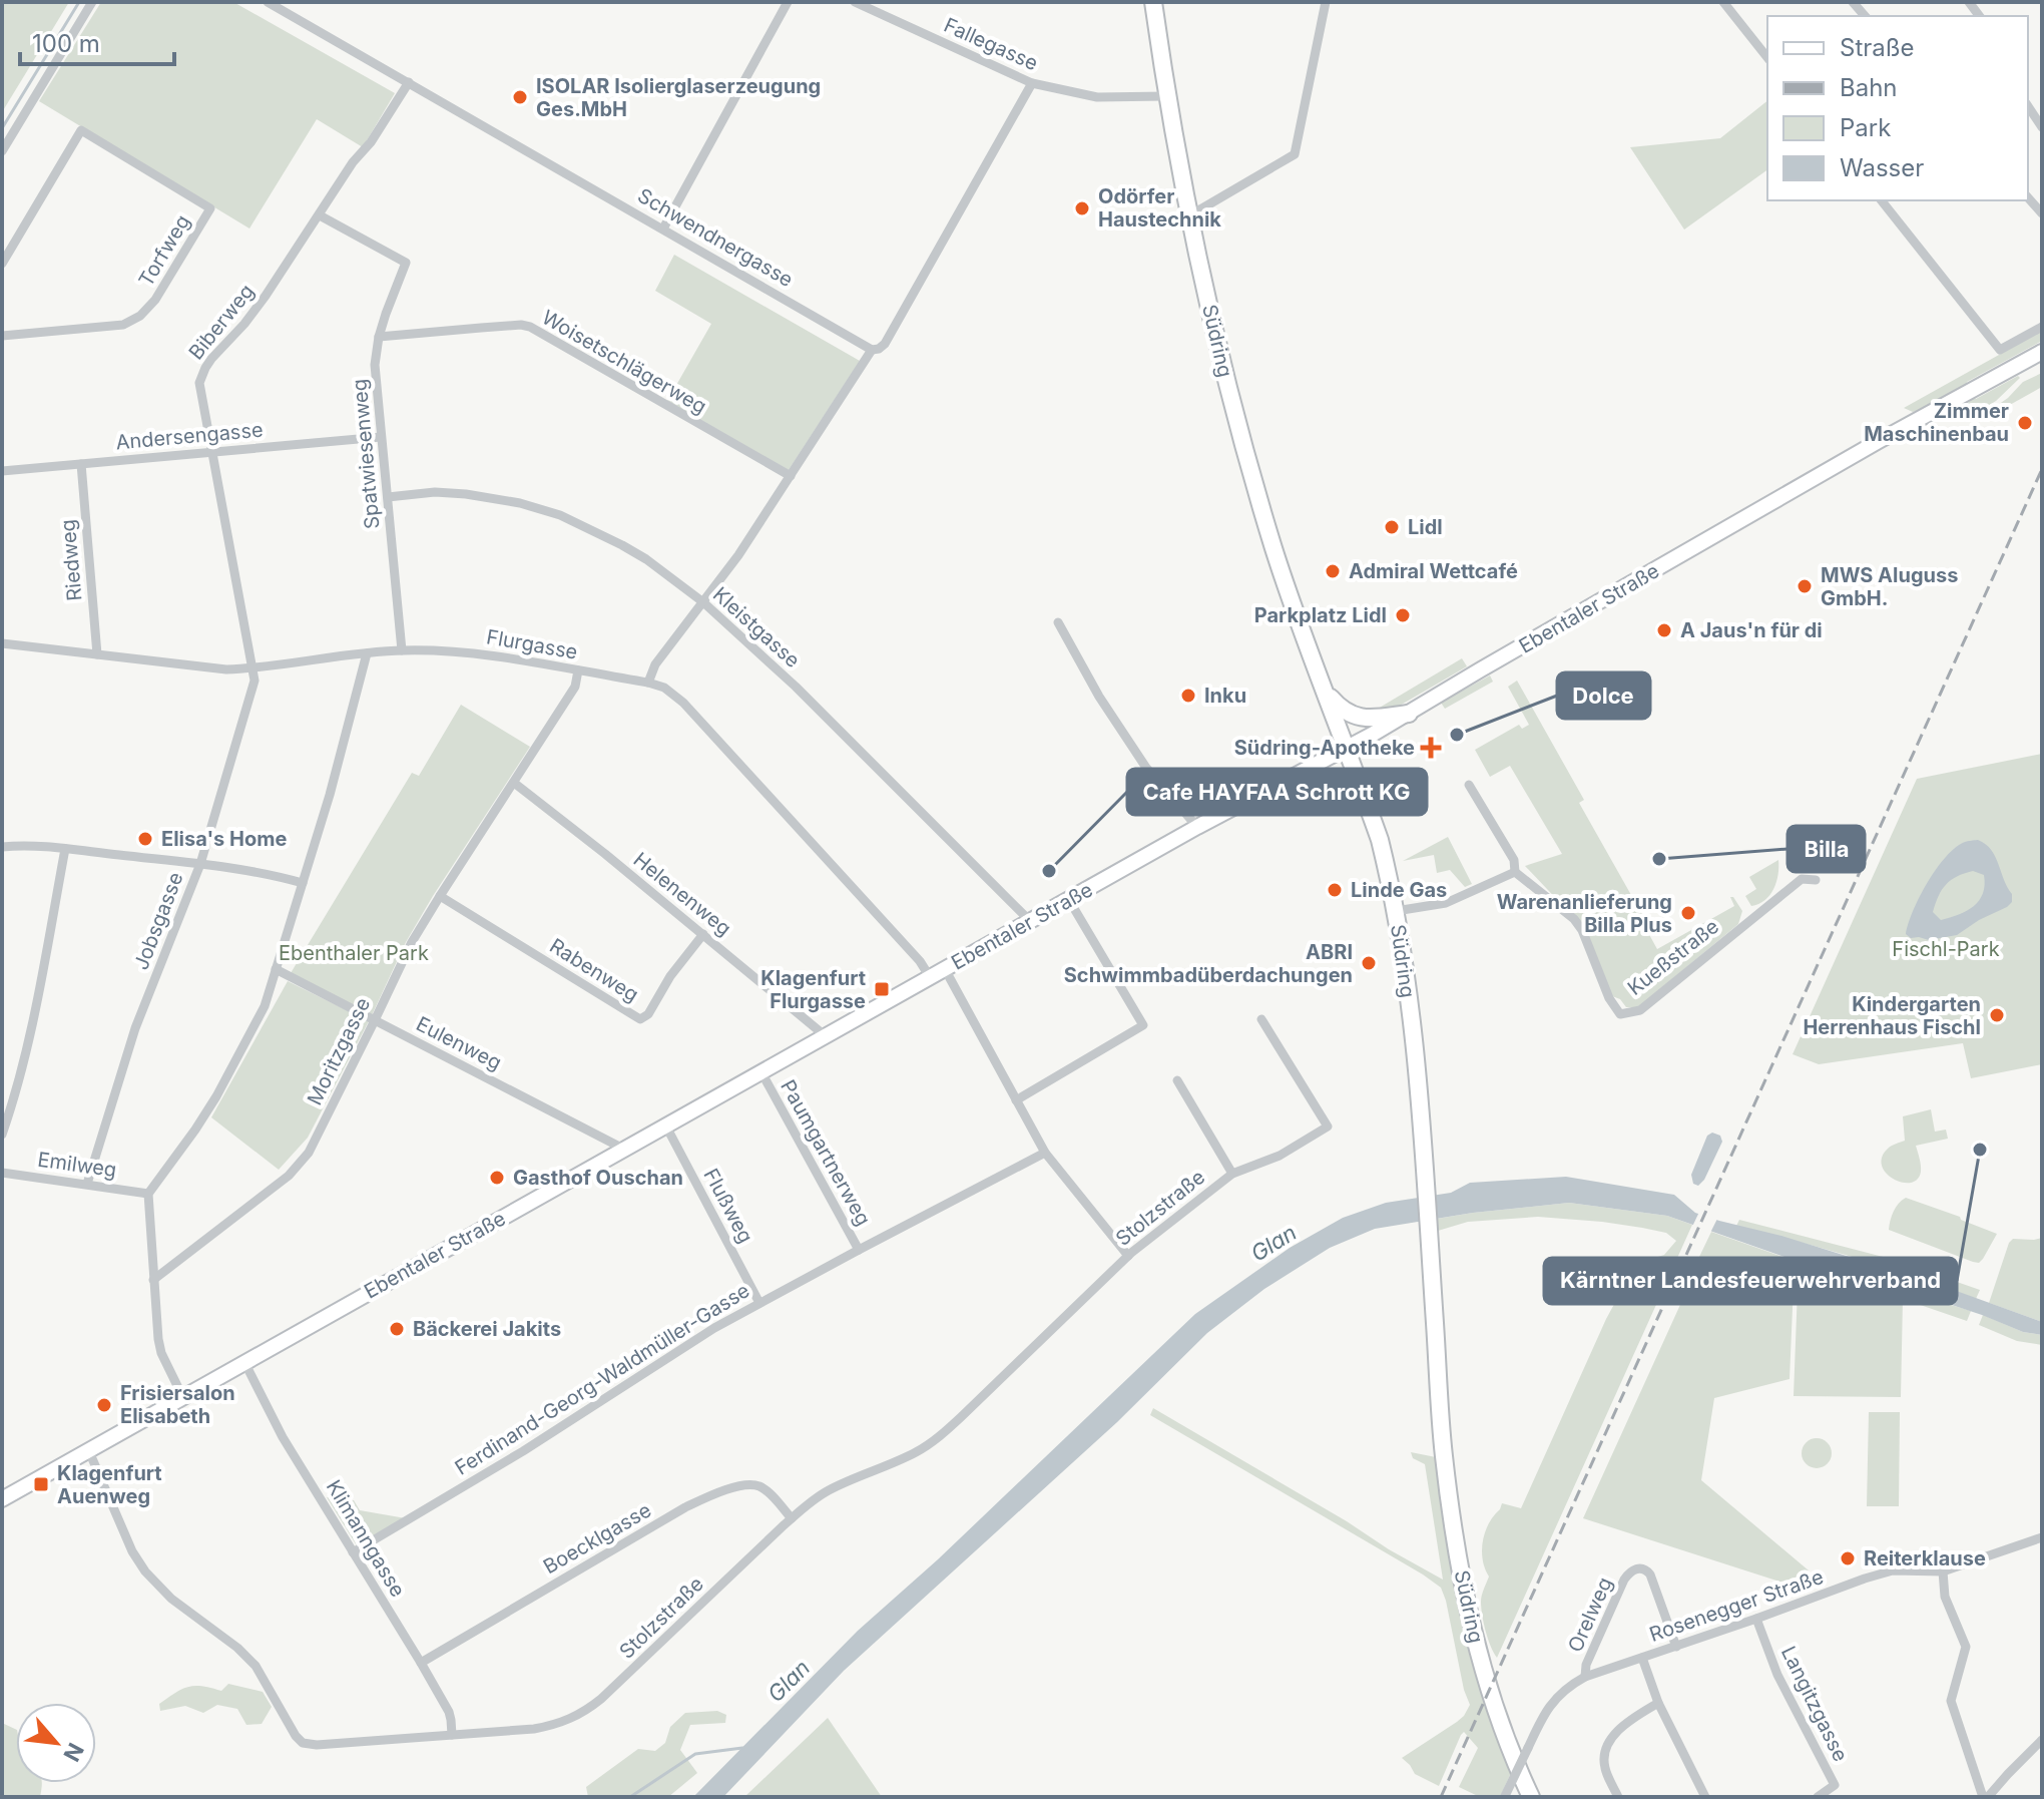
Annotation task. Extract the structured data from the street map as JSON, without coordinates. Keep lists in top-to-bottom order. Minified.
{"streets":{"main road":["Südring","Ebentaler Straße"],"street":["Fallegasse","Schwendnergasse","Torfweg","Biberweg","Woisetschlägerweg","Andersengasse","Spatwiesenweg","Riedweg","Kleistgasse","Flurgasse","Helenenweg","Jobsgasse","Kueßstraße","Rabenweg","Eulenweg","Moritzgasse","Paumgartnerweg","Emilweg","Flußweg","Stolzstraße","Ferdinand-Georg-Waldmüller-Gasse","Klimanngasse","Boecklgasse","Rosenegger Straße","Orelweg","Langitzgasse"]},"crossings":[["Fallegasse","Südring"],["Schwendnergasse","Biberweg"],["Biberweg","Andersengasse"],["Biberweg","Spatwiesenweg"],["Biberweg","Flurgasse"],["Biberweg","Jobsgasse"],["Südring","Ebentaler Straße"],["Woisetschlägerweg","Spatwiesenweg"],["Andersengasse","Spatwiesenweg"],["Andersengasse","Riedweg"],["Spatwiesenweg","Kleistgasse"],["Spatwiesenweg","Flurgasse"],["Riedweg","Flurgasse"],["Ebentaler Straße","Kleistgasse"],["Ebentaler Straße","Flurgasse"],["Ebentaler Straße","Helenenweg"],["Ebentaler Straße","Eulenweg"],["Ebentaler Straße","Paumgartnerweg"],["Ebentaler Straße","Flußweg"],["Ebentaler Straße","Stolzstraße"],["Ebentaler Straße","Klimanngasse"],["Flurgasse","Jobsgasse"],["Flurgasse","Moritzgasse"],["Helenenweg","Rabenweg"],["Helenenweg","Moritzgasse"],["Jobsgasse","Emilweg"],["Rabenweg","Moritzgasse"],["Eulenweg","Moritzgasse"],["Paumgartnerweg","Ferdinand-Georg-Waldmüller-Gasse"],["Flußweg","Ferdinand-Georg-Waldmüller-Gasse"],["Stolzstraße","Klimanngasse"],["Stolzstraße","Boecklgasse"],["Ferdinand-Georg-Waldmüller-Gasse","Klimanngasse"],["Klimanngasse","Boecklgasse"],["Rosenegger Straße","Orelweg"],["Rosenegger Straße","Langitzgasse"]],"water":["Glan"],"parks":["Fischl-Park","Ebenthaler Park"],"places":{"other":["ISOLAR Isolierglaserzeugung Ges.MbH","Odörfer Haustechnik","Zimmer Maschinenbau","Lidl","Admiral Wettcafé","MWS Aluguss GmbH.","Parkplatz Lidl","A Jaus'n für di","Inku","Dolce","Elisa's Home","Billa","Cafe HAYFAA Schrott KG","Linde Gas","Warenanlieferung Billa Plus","ABRI Schwimmbadüberdachungen","Kindergarten Herrenhaus Fischl","Kärntner Landesfeuerwehrverband","Gasthof Ouschan","Bäckerei Jakits","Frisiersalon Elisabeth","Reiterklause"],"health":["Südring-Apotheke"],"transit":["Klagenfurt Flurgasse","Klagenfurt Auenweg"]},"legend":["Straße","Bahn","Park","Wasser"],"scale_bar":"100 m","north":"bottom right"}
